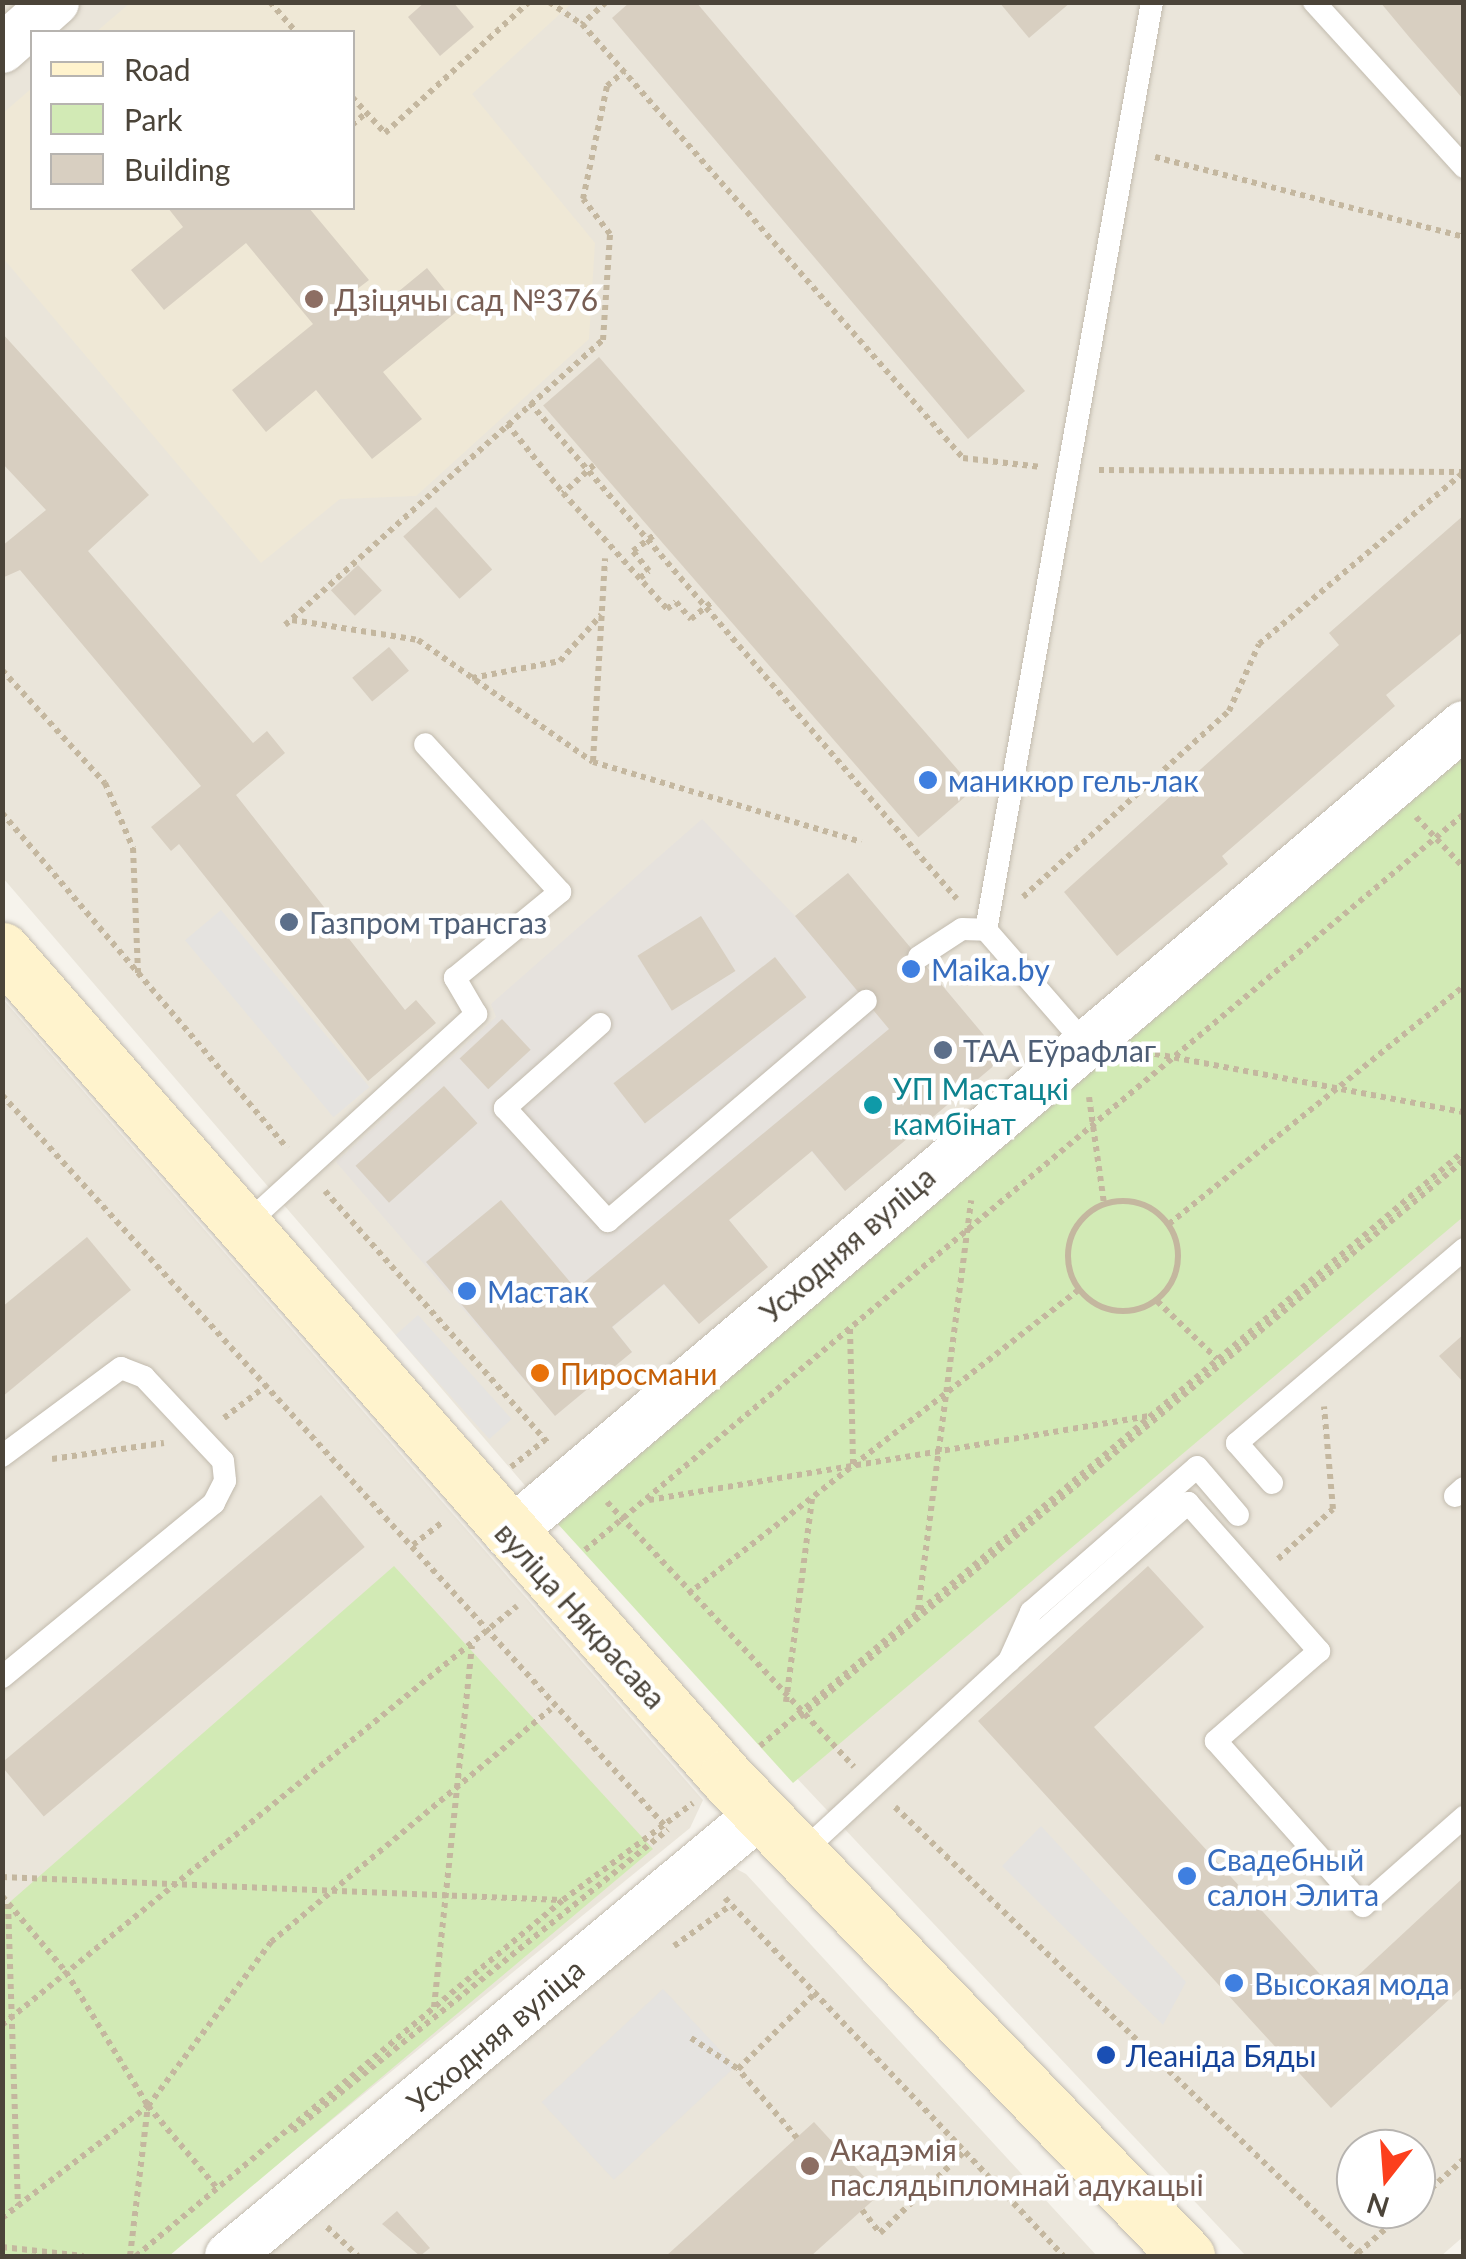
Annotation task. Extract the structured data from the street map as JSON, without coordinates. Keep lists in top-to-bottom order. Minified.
{"streets":{"main road":["вуліца Някрасава"],"street":["Усходняя вуліца"]},"crossings":[["Усходняя вуліца","вуліца Някрасава"]],"places":["Дзіцячы сад №376","маникюр гель-лак","Газпром трансгаз","Maika.by","ТАА Еўрафлаг","УП Мастацкі камбінат","Мастак","Пиросмани","Свадебный салон Элита","Высокая мода","Леаніда Бяды","Акадэмія паслядыпломнай адукацыі"],"legend":["Road","Park","Building"],"north":"bottom"}
